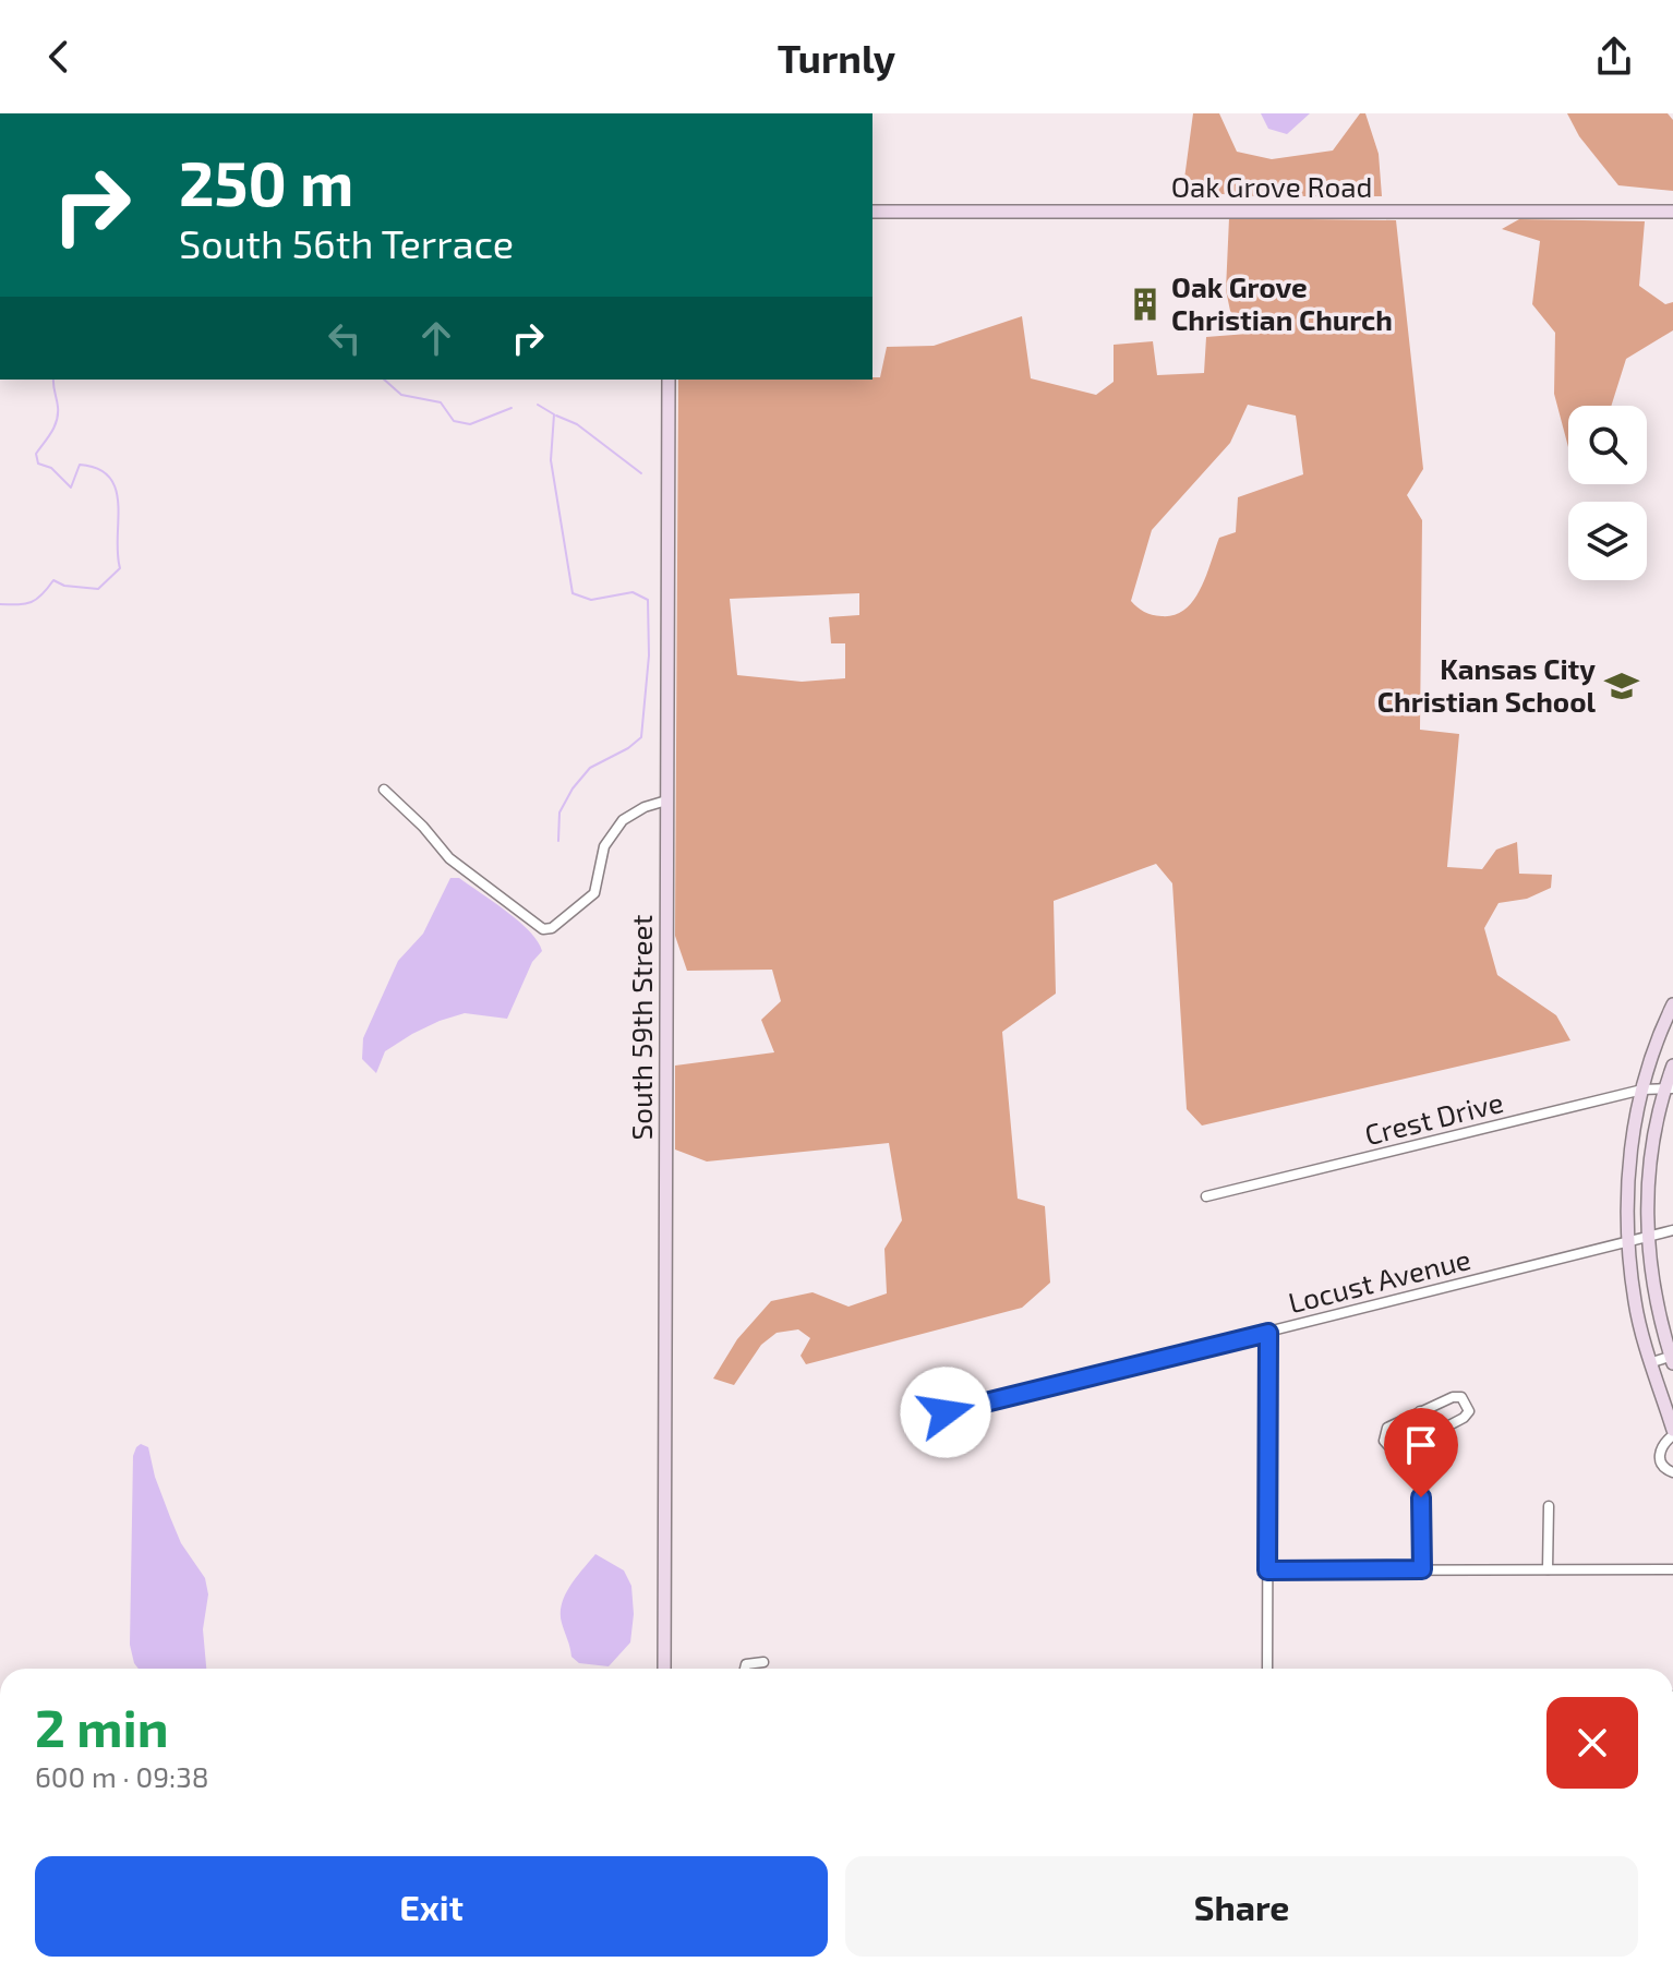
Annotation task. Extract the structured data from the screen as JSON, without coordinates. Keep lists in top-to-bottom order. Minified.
{"streets":{"street":["Oak Grove Road","South 59th Street","Crest Drive","Locust Avenue"]},"places":{"building":["Oak Grove Christian Church"],"school or university":["Kansas City Christian School"]},"page":{"header":"Turnly","turn":["250 m","South 56th Terrace"],"heading":["2 min","600 m · 09:38"],"buttons":["Exit","Share"]}}
